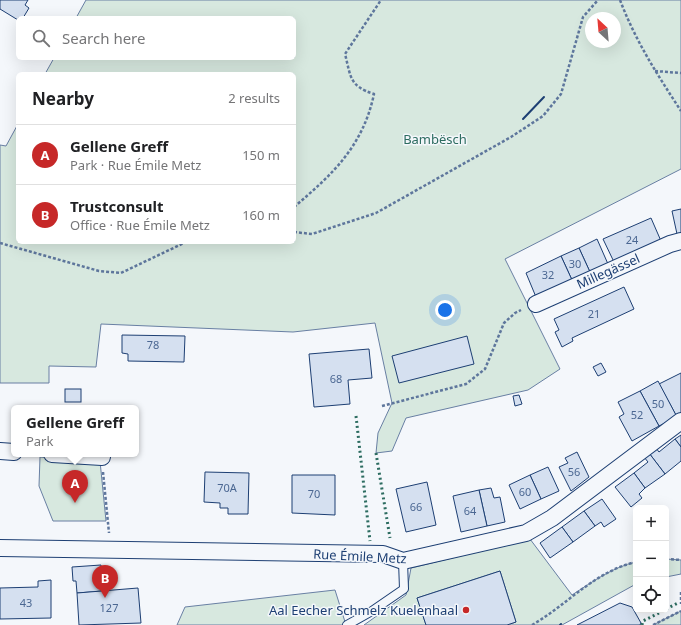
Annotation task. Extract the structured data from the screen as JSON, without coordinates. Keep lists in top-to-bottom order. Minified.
{"streets":{"street":["Millegässel","Rue Émile Metz"]},"parks":["Bambësch"],"places":["Aal Eecher Schmelz Kuelenhaal"],"house_numbers":["24","30","32","21","78","68","50","52","56","70A","60","70","66","64","43","127"],"north":"top left","page":{"search":"Search here","heading":["Nearby","2 results"],"list":[{"mark":"A","name":"Gellene Greff","note":"Park · Rue Émile Metz","value":"150 m"},{"mark":"B","name":"Trustconsult","note":"Office · Rue Émile Metz","value":"160 m"}],"popup":["Gellene Greff","Park"],"pins":["A","B"],"map_buttons":["+","−"]}}
